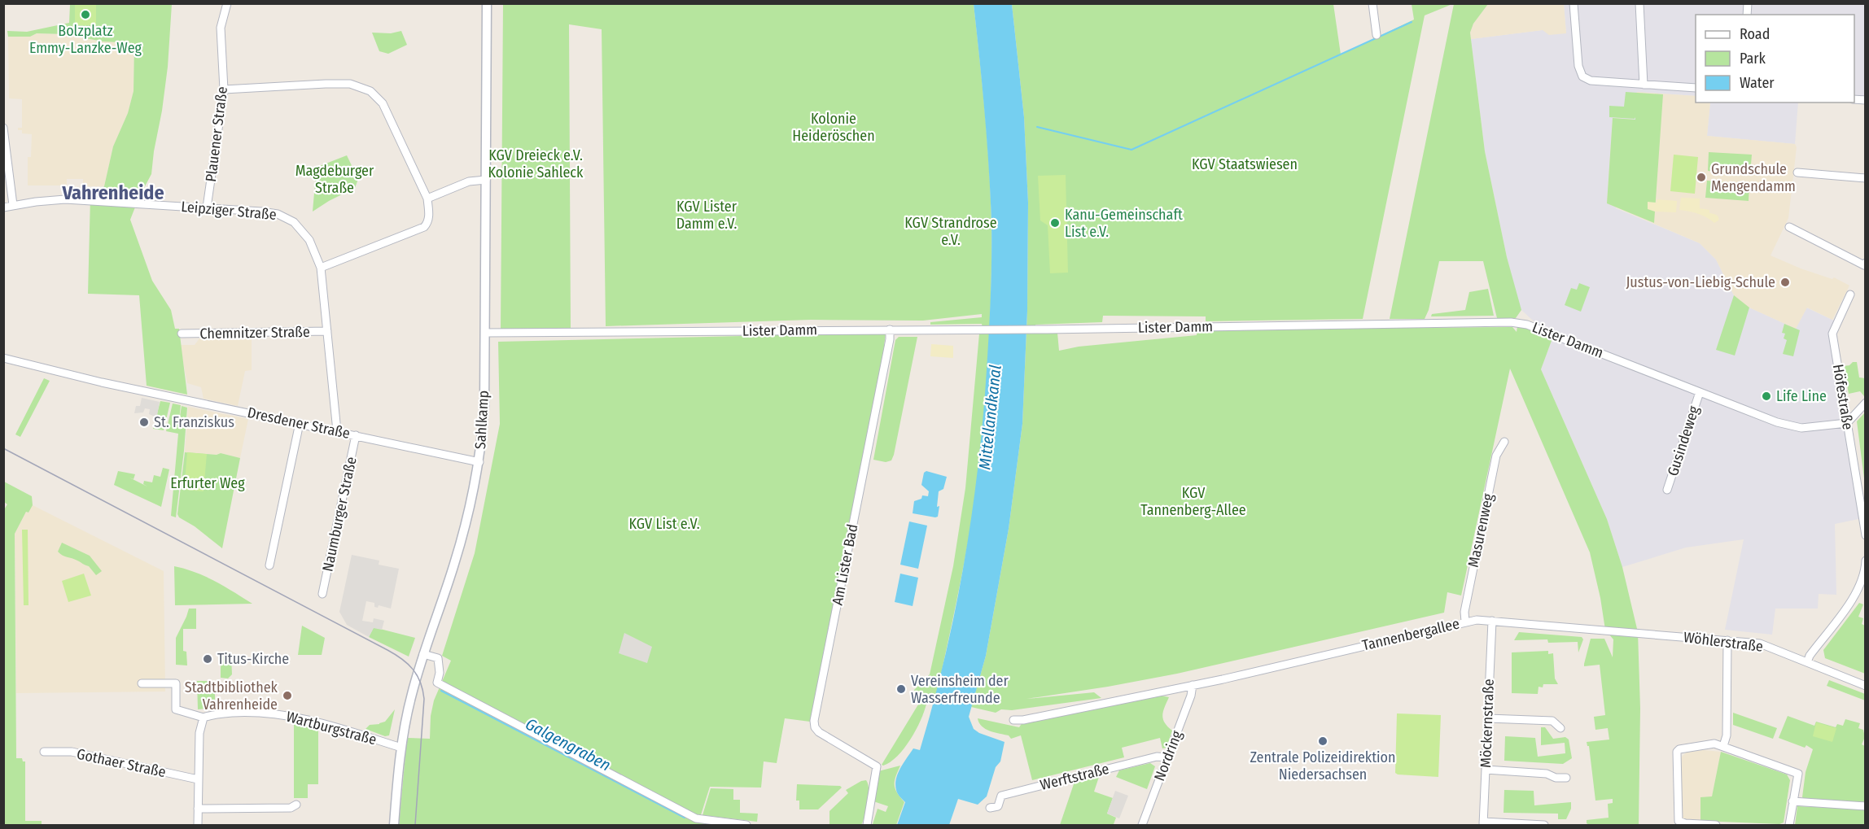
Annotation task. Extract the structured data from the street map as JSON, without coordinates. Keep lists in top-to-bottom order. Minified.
{"streets":{"street":["Plauener Straße","Leipziger Straße","Lister Damm","Chemnitzer Straße","Höfestraße","Sahlkamp","Dresdener Straße","Gusindeweg","Naumburger Straße","Masurenweg","Am Lister Bad","Tannenbergallee","Wöhlerstraße","Möckernstraße","Wartburgstraße","Nordring","Gothaer Straße","Werftstraße"]},"crossings":[["Plauener Straße","Leipziger Straße"],["Leipziger Straße","Chemnitzer Straße"],["Leipziger Straße","Dresdener Straße"],["Lister Damm","Höfestraße"],["Lister Damm","Sahlkamp"],["Lister Damm","Gusindeweg"],["Lister Damm","Am Lister Bad"],["Sahlkamp","Dresdener Straße"],["Sahlkamp","Wartburgstraße"],["Dresdener Straße","Naumburger Straße"],["Masurenweg","Tannenbergallee"],["Tannenbergallee","Wöhlerstraße"],["Tannenbergallee","Möckernstraße"],["Tannenbergallee","Nordring"],["Nordring","Werftstraße"]],"districts":["Vahrenheide"],"water":["Mittellandkanal","Galgengraben"],"parks":["Kolonie Heideröschen","KGV Dreieck e.V. Kolonie Sahleck","KGV Staatswiesen","Magdeburger Straße","KGV Lister Damm e.V.","KGV Strandrose e.V.","Erfurter Weg","KGV Tannenberg-Allee","KGV List e.V."],"places":["Bolzplatz Emmy-Lanzke-Weg","Grundschule Mengendamm","Kanu-Gemeinschaft List e.V.","Justus-von-Liebig-Schule","Life Line","St. Franziskus","Titus-Kirche","Vereinsheim der Wasserfreunde","Stadtbibliothek Vahrenheide","Zentrale Polizeidirektion Niedersachsen"],"legend":["Road","Park","Water"]}
